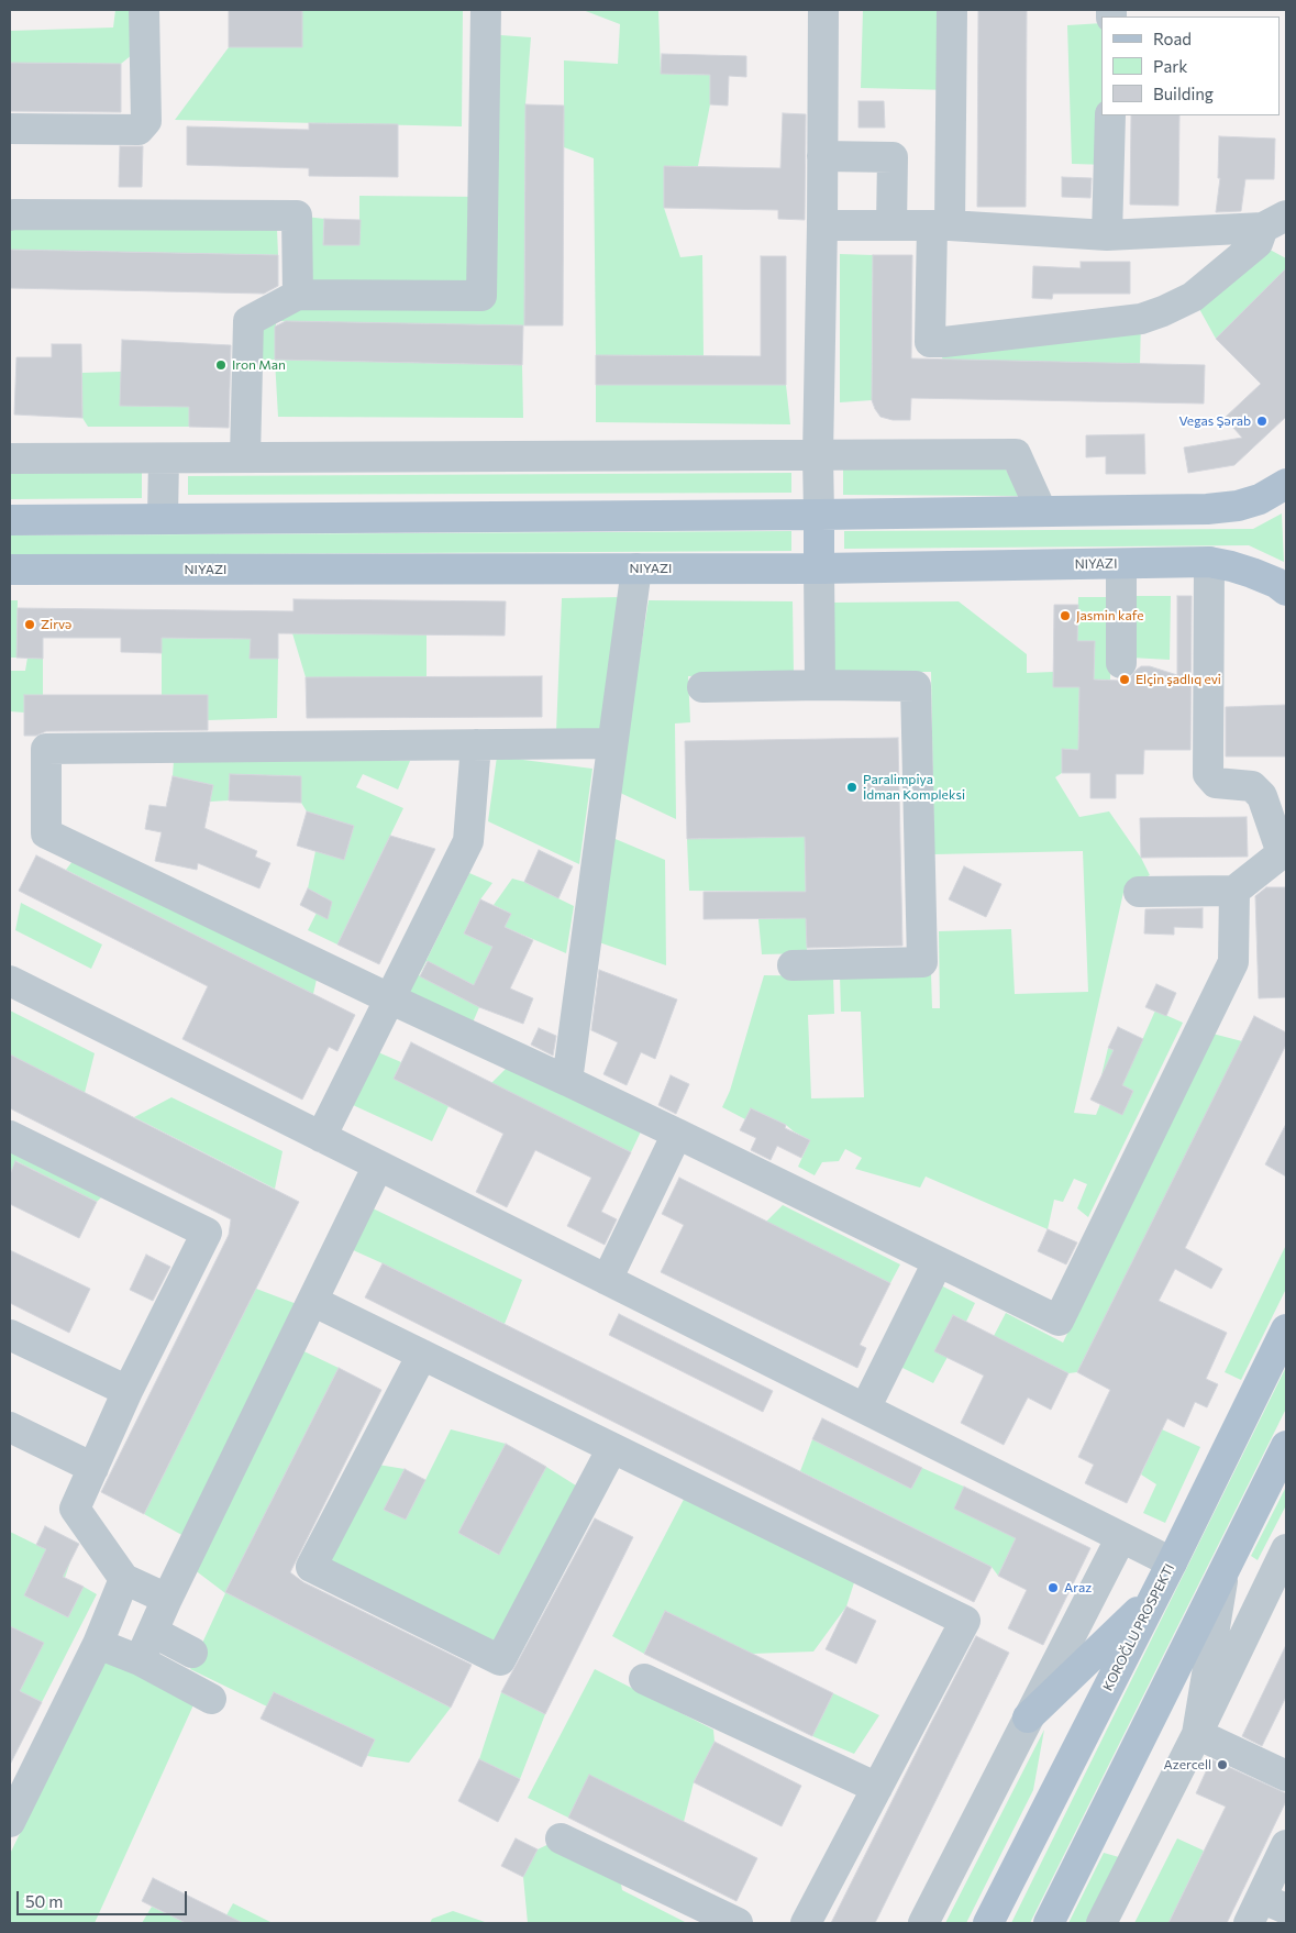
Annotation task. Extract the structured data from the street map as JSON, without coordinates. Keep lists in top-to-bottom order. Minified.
{"streets":{"main road":["NIYAZI","KOROĞLU PROSPEKTI"]},"places":["Iron Man","Vegas Şərab","Jasmin kafe","Zirvə","Elçin şadlıq evi","Paralimpiya İdman Kompleksi","Araz","Azercell"],"legend":["Road","Park","Building"],"scale_bar":"50 m"}
